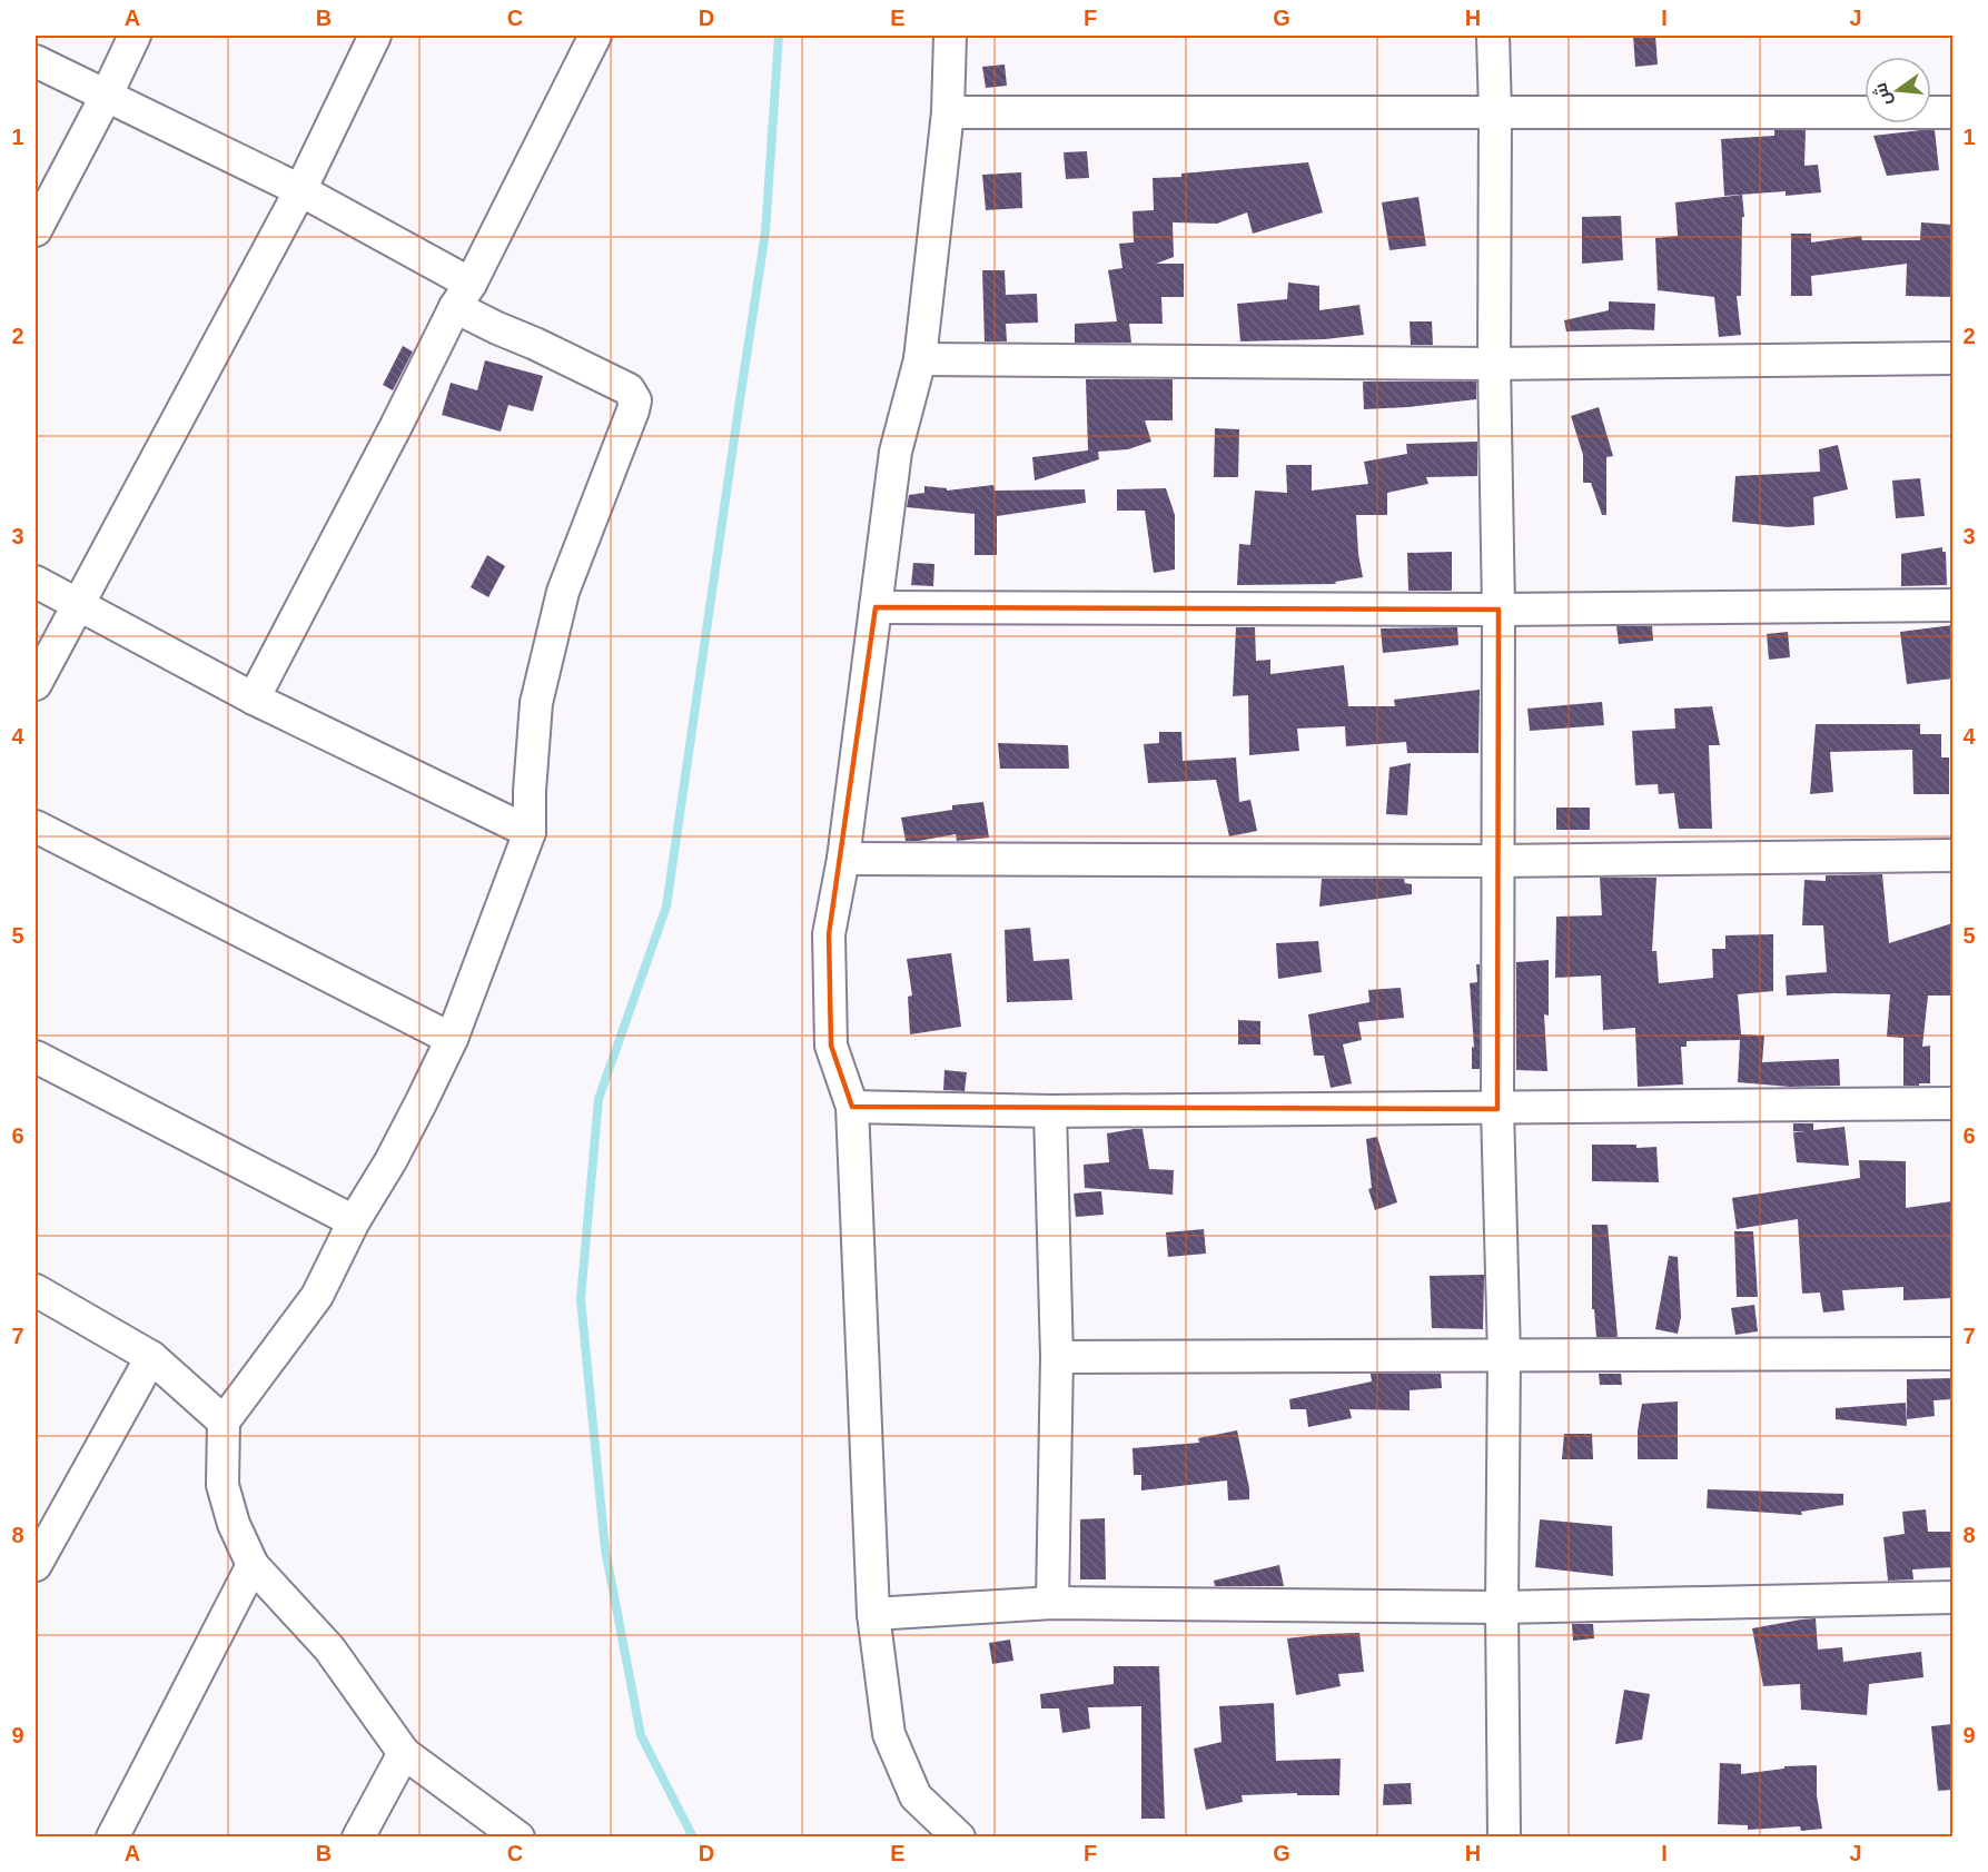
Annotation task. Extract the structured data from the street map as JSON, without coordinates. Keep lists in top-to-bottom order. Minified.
{"north":"left","grid":{"columns":["A","B","C","D","E","F","G","H","I","J"],"rows":["1","2","3","4","5","6","7","8","9"]}}
